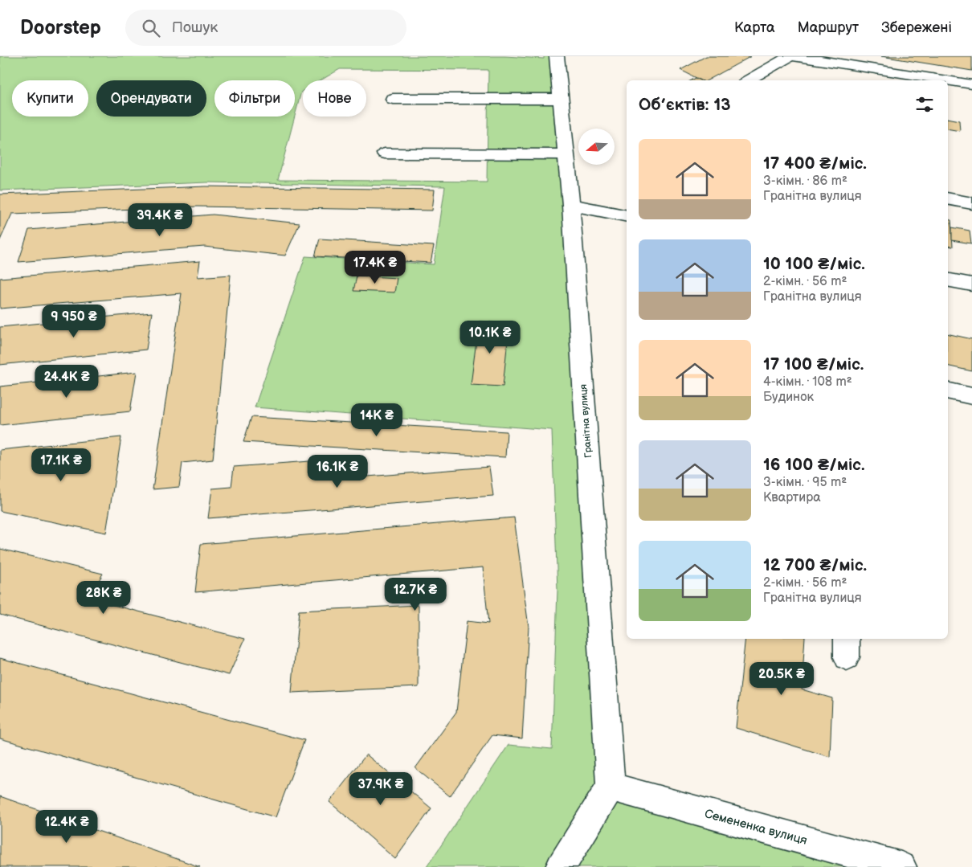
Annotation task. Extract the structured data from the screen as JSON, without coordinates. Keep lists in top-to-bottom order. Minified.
{"streets":{"street":["Гранітна вулиця","Семененка вулиця"]},"crossings":[["Гранітна вулиця","Семененка вулиця"]],"north":"left","page":{"header":"Doorstep","search":"Пошук","nav":["Карта","Маршрут","Збережені"],"chip":["Купити","Орендувати","Фільтри","Нове"],"heading":"Об’єктів: 13","list":[{"name":"17 400 ₴/міс.","note":"3-кімн. · 86 m² · Гранітна вулиця"},{"name":"10 100 ₴/міс.","note":"2-кімн. · 56 m² · Гранітна вулиця"},{"name":"17 100 ₴/міс.","note":"4-кімн. · 108 m² · Будинок"},{"name":"16 100 ₴/міс.","note":"3-кімн. · 95 m² · Квартира"},{"name":"12 700 ₴/міс.","note":"2-кімн. · 56 m² · Гранітна вулиця"}],"price":["39.4K ₴","17.4K ₴","9 950 ₴","10.1K ₴","24.4K ₴","14K ₴","17.1K ₴","16.1K ₴","12.7K ₴","28K ₴","20.5K ₴","37.9K ₴","12.4K ₴"]}}
